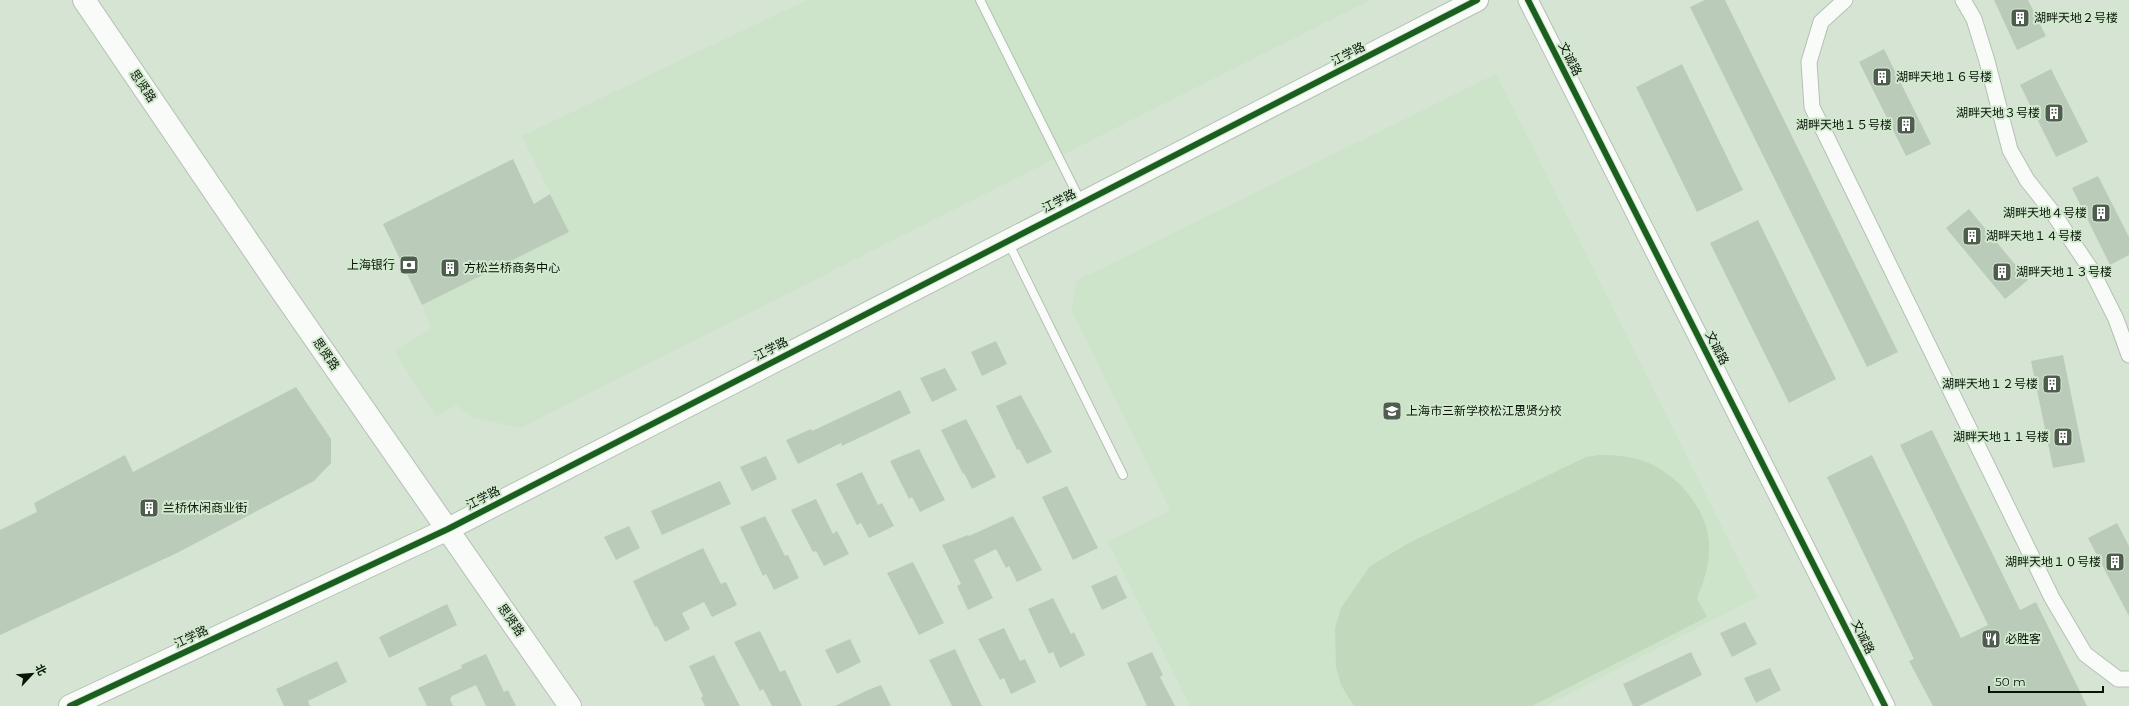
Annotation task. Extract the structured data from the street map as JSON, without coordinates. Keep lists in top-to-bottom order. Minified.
{"streets":{"main road":["江学路","思贤路"],"street":["文诚路"]},"crossings":[["江学路","思贤路"]],"places":{"building":["湖畔天地２号楼","湖畔天地１６号楼","湖畔天地３号楼","湖畔天地１５号楼","湖畔天地４号楼","湖畔天地１４号楼","方松兰桥商务中心","湖畔天地１３号楼","湖畔天地１２号楼","湖畔天地１１号楼","兰桥休闲商业街","湖畔天地１０号楼"],"bank":["上海银行"],"school or university":["上海市三新学校松江思贤分校"],"restaurant":["必胜客"]},"scale_bar":"50 m","north":"top right"}
